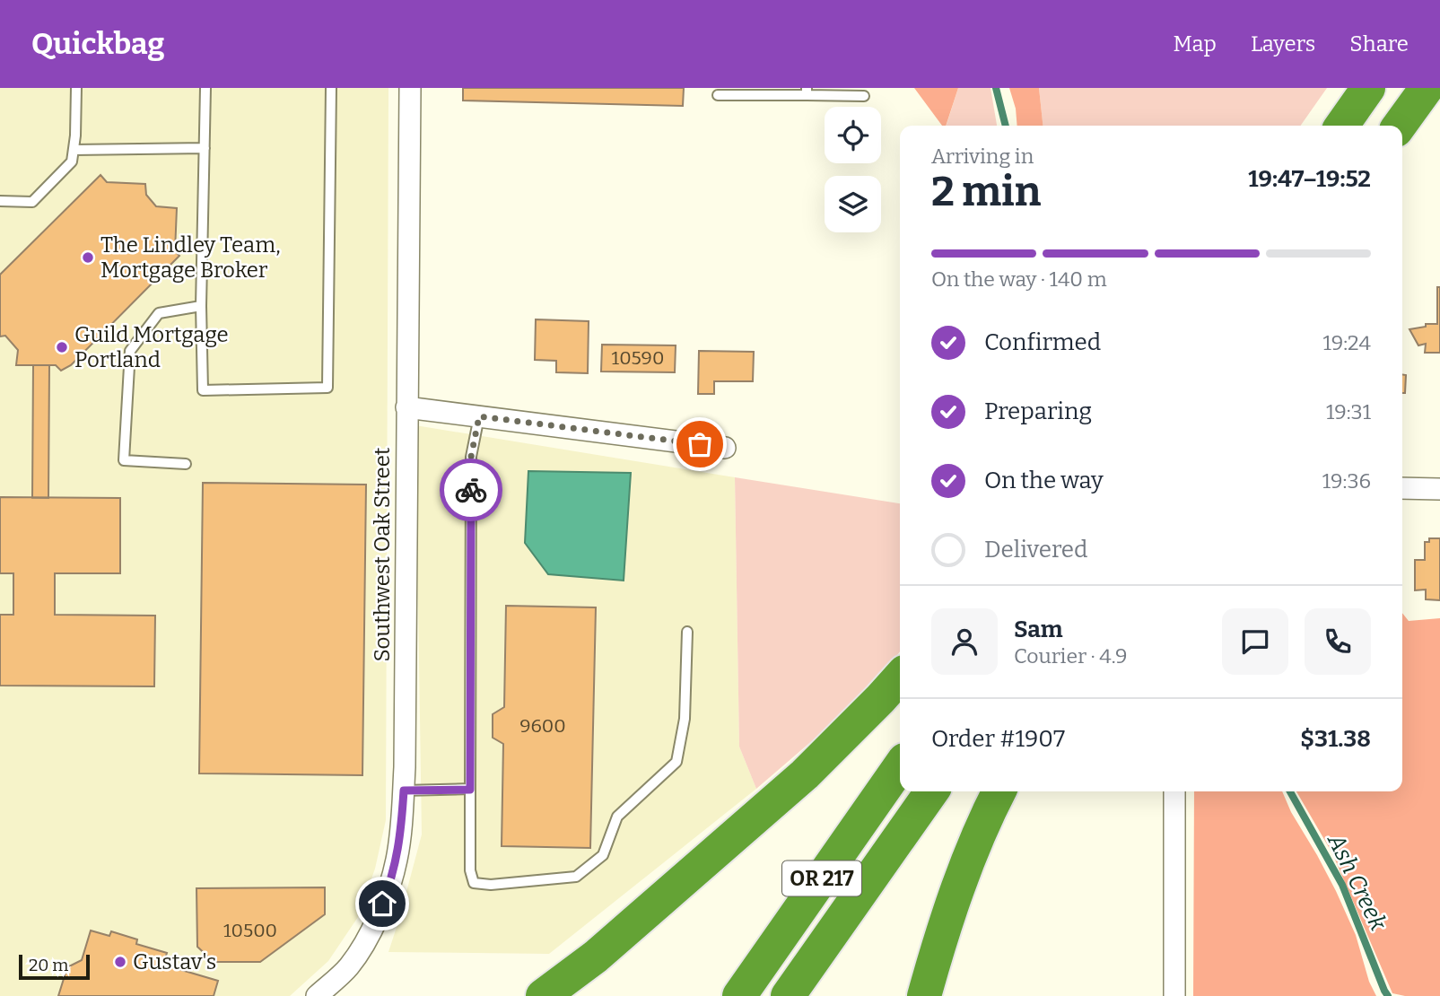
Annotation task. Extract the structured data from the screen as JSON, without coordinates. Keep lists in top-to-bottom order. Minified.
{"streets":{"highway":["OR 217"],"street":["Southwest Oak Street"]},"water":["Ash Creek"],"places":["The Lindley Team, Mortgage Broker","Guild Mortgage Portland","Gustav's"],"house_numbers":["10590","9600","10500"],"scale_bar":"20 m","page":{"header":"Quickbag","nav":["Map","Layers","Share"],"heading":["2 min","Arriving in","19:47–19:52"],"panel":["Sam","Courier · 4.9","Order #1907","$31.38"],"bar":"On the way · 140 m","list":[["Confirmed","19:24"],["Preparing","19:31"],["On the way","19:36"],"Delivered"],"scale":"20 m"}}
